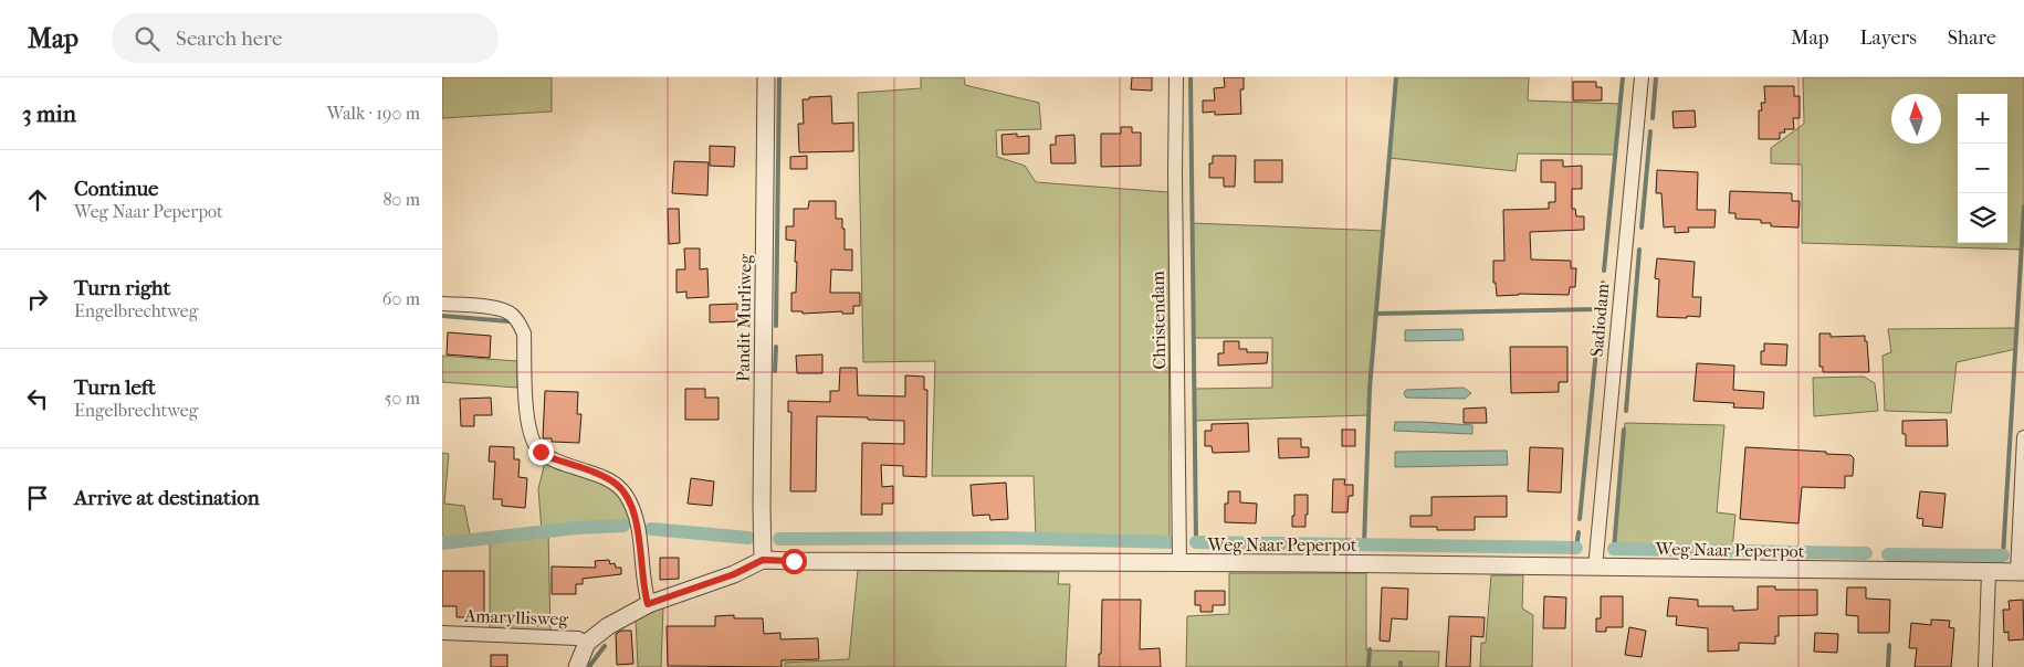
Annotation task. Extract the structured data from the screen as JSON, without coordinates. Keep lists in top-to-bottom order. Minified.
{"streets":{"street":["Pandit Murliweg","Christendam","Sadiodam","Weg Naar Peperpot","Amaryllisweg"]},"crossings":[["Pandit Murliweg","Weg Naar Peperpot"],["Christendam","Weg Naar Peperpot"],["Sadiodam","Weg Naar Peperpot"],["Weg Naar Peperpot","Amaryllisweg"]],"north":"top","page":{"header":"Map","search":"Search here","nav":["Map","Layers","Share"],"heading":["3 min","Walk · 190 m"],"map_buttons":["+","−"],"list":[["Continue","Weg Naar Peperpot","80 m"],["Turn right","Engelbrechtweg","60 m"],["Turn left","Engelbrechtweg","50 m"],"Arrive at destination"]}}
